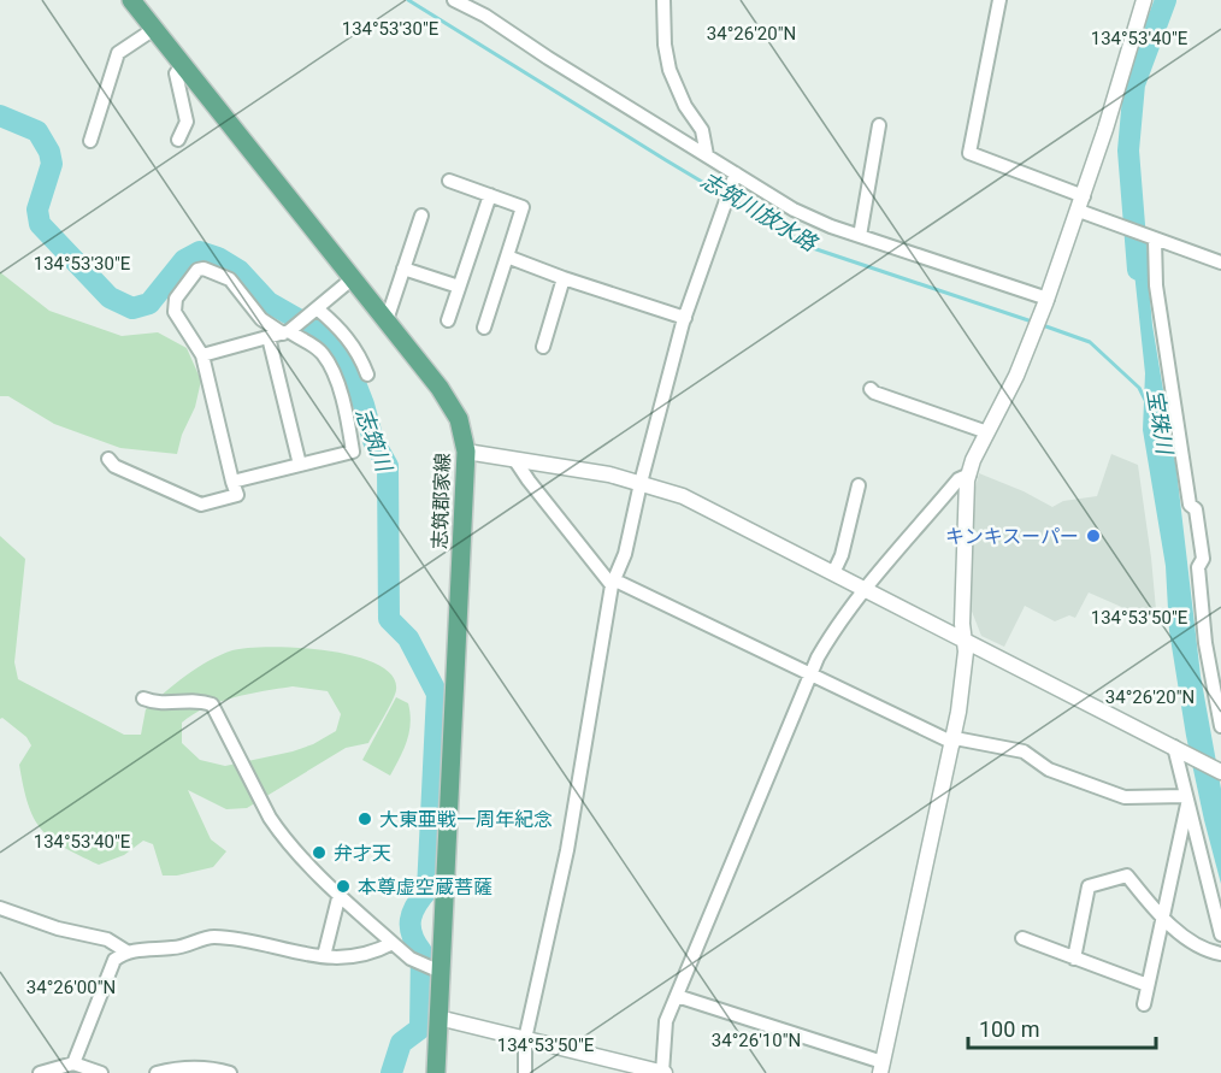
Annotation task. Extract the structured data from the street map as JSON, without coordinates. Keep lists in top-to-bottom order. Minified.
{"streets":{"main road":["志筑郡家線"]},"water":["志筑川放水路","宝珠川","志筑川"],"places":["キンキスーパー","大東亜戦一周年紀念","弁才天","本尊虚空蔵菩薩"],"scale_bar":"100 m","coordinates":["134°53'30\"E","34°26'20\"N","134°53'40\"E","134°53'50\"E","34°26'00\"N","34°26'10\"N"]}
